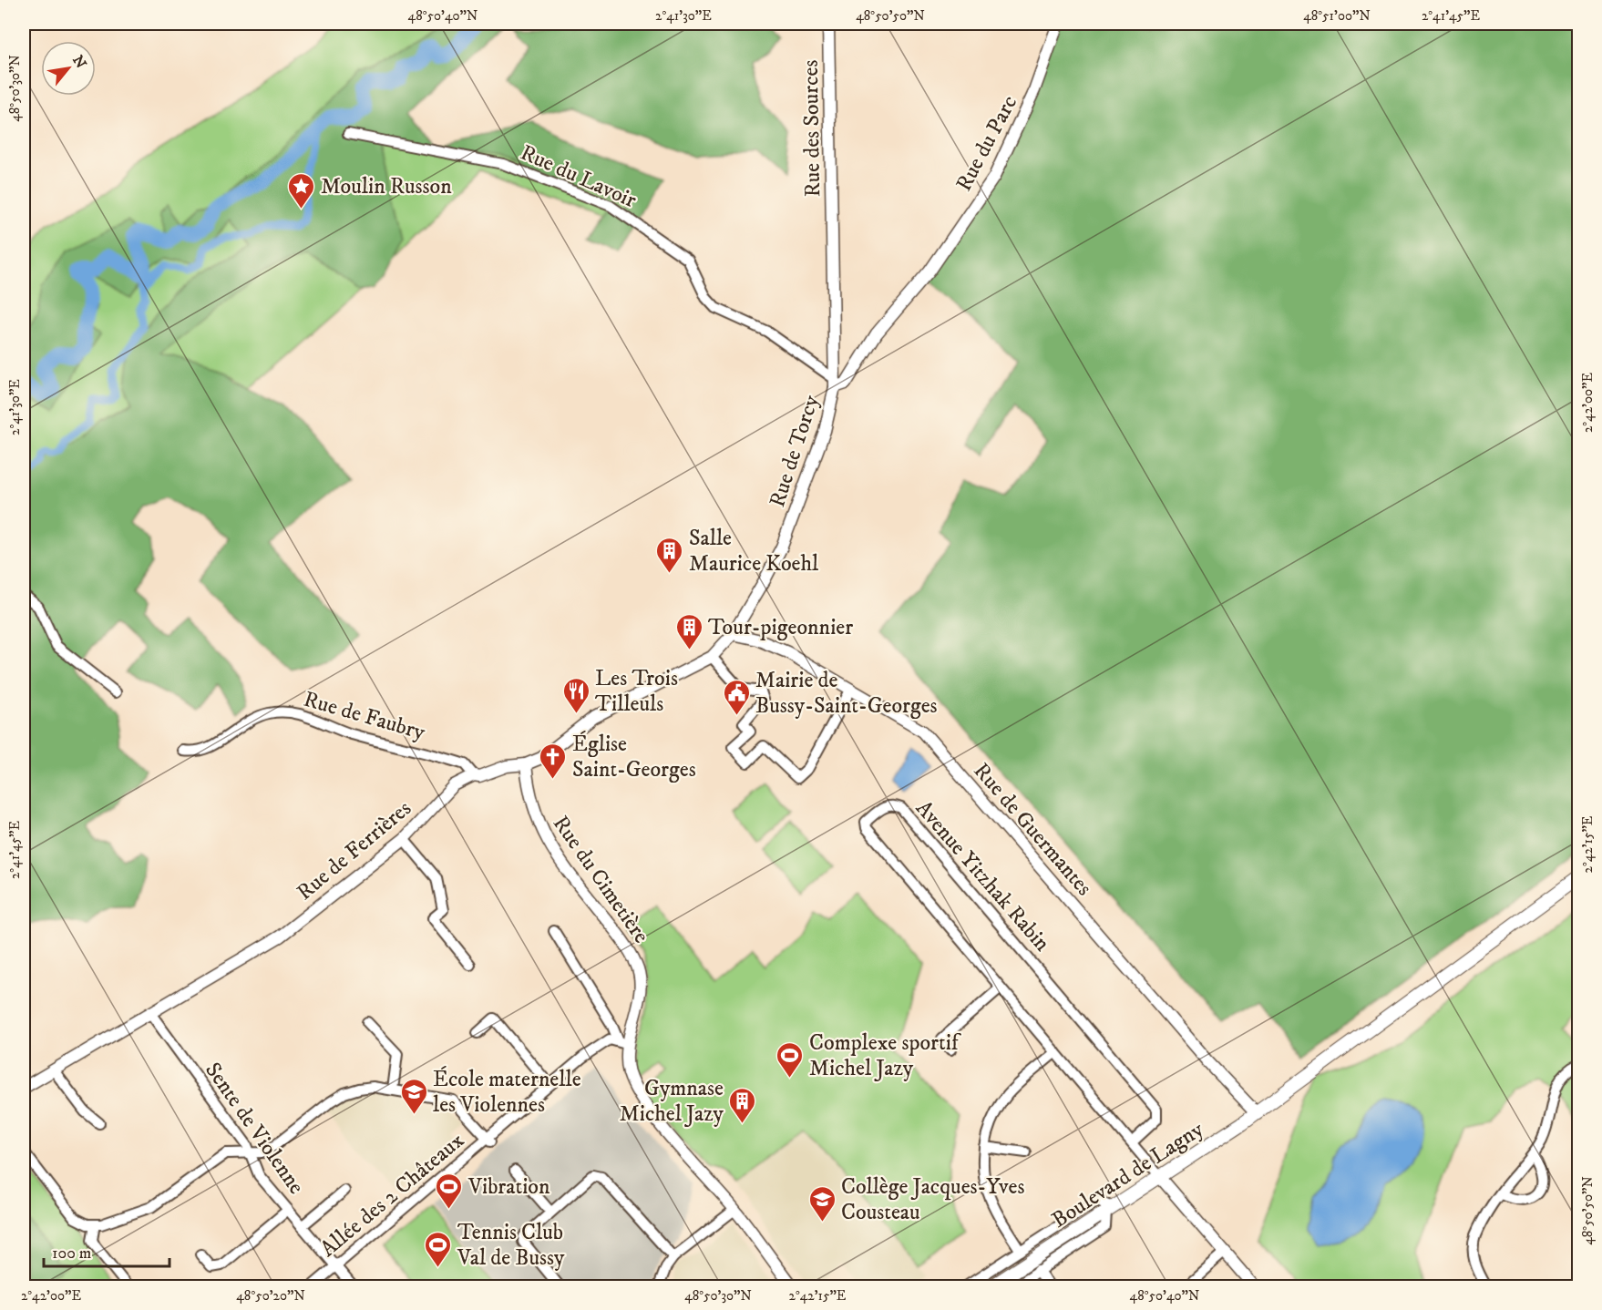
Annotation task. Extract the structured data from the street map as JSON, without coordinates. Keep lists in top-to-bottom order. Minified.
{"streets":{"main road":["Boulevard de Lagny"],"street":["Rue des Sources","Rue du Parc","Rue du Lavoir","Rue de Torcy","Rue de Faubry","Rue de Guermantes","Rue de Ferrières","Avenue Yitzhak Rabin","Rue du Cimetière","Sente de Violenne","Allée des 2 Châteaux"]},"crossings":[["Rue des Sources","Rue de Torcy"],["Rue du Parc","Rue du Lavoir"],["Rue du Parc","Rue de Torcy"],["Rue du Lavoir","Rue de Torcy"],["Rue de Torcy","Rue de Guermantes"],["Rue de Torcy","Rue de Ferrières"],["Rue de Faubry","Rue de Ferrières"],["Rue de Guermantes","Rue de Ferrières"],["Rue de Guermantes","Boulevard de Lagny"],["Rue de Ferrières","Rue du Cimetière"],["Rue de Ferrières","Sente de Violenne"],["Avenue Yitzhak Rabin","Boulevard de Lagny"],["Rue du Cimetière","Allée des 2 Châteaux"],["Sente de Violenne","Allée des 2 Châteaux"]],"places":{"place":["Moulin Russon"],"building":["Salle Maurice Koehl","Tour-pigeonnier","Gymnase Michel Jazy"],"restaurant":["Les Trois Tilleuls"],"public building":["Mairie de Bussy-Saint-Georges"],"church":["Église Saint-Georges"],"sports":["Complexe sportif Michel Jazy","Vibration","Tennis Club Val de Bussy"],"school or university":["École maternelle les Violennes","Collège Jacques-Yves Cousteau"]},"scale_bar":"100 m","north":"top right","coordinates":["48°50'40\"N","2°41'30\"E","48°50'50\"N","48°51'00\"N","2°41'45\"E","48°50'30\"N","2°42'00\"E","2°42'15\"E","48°50'20\"N"]}
